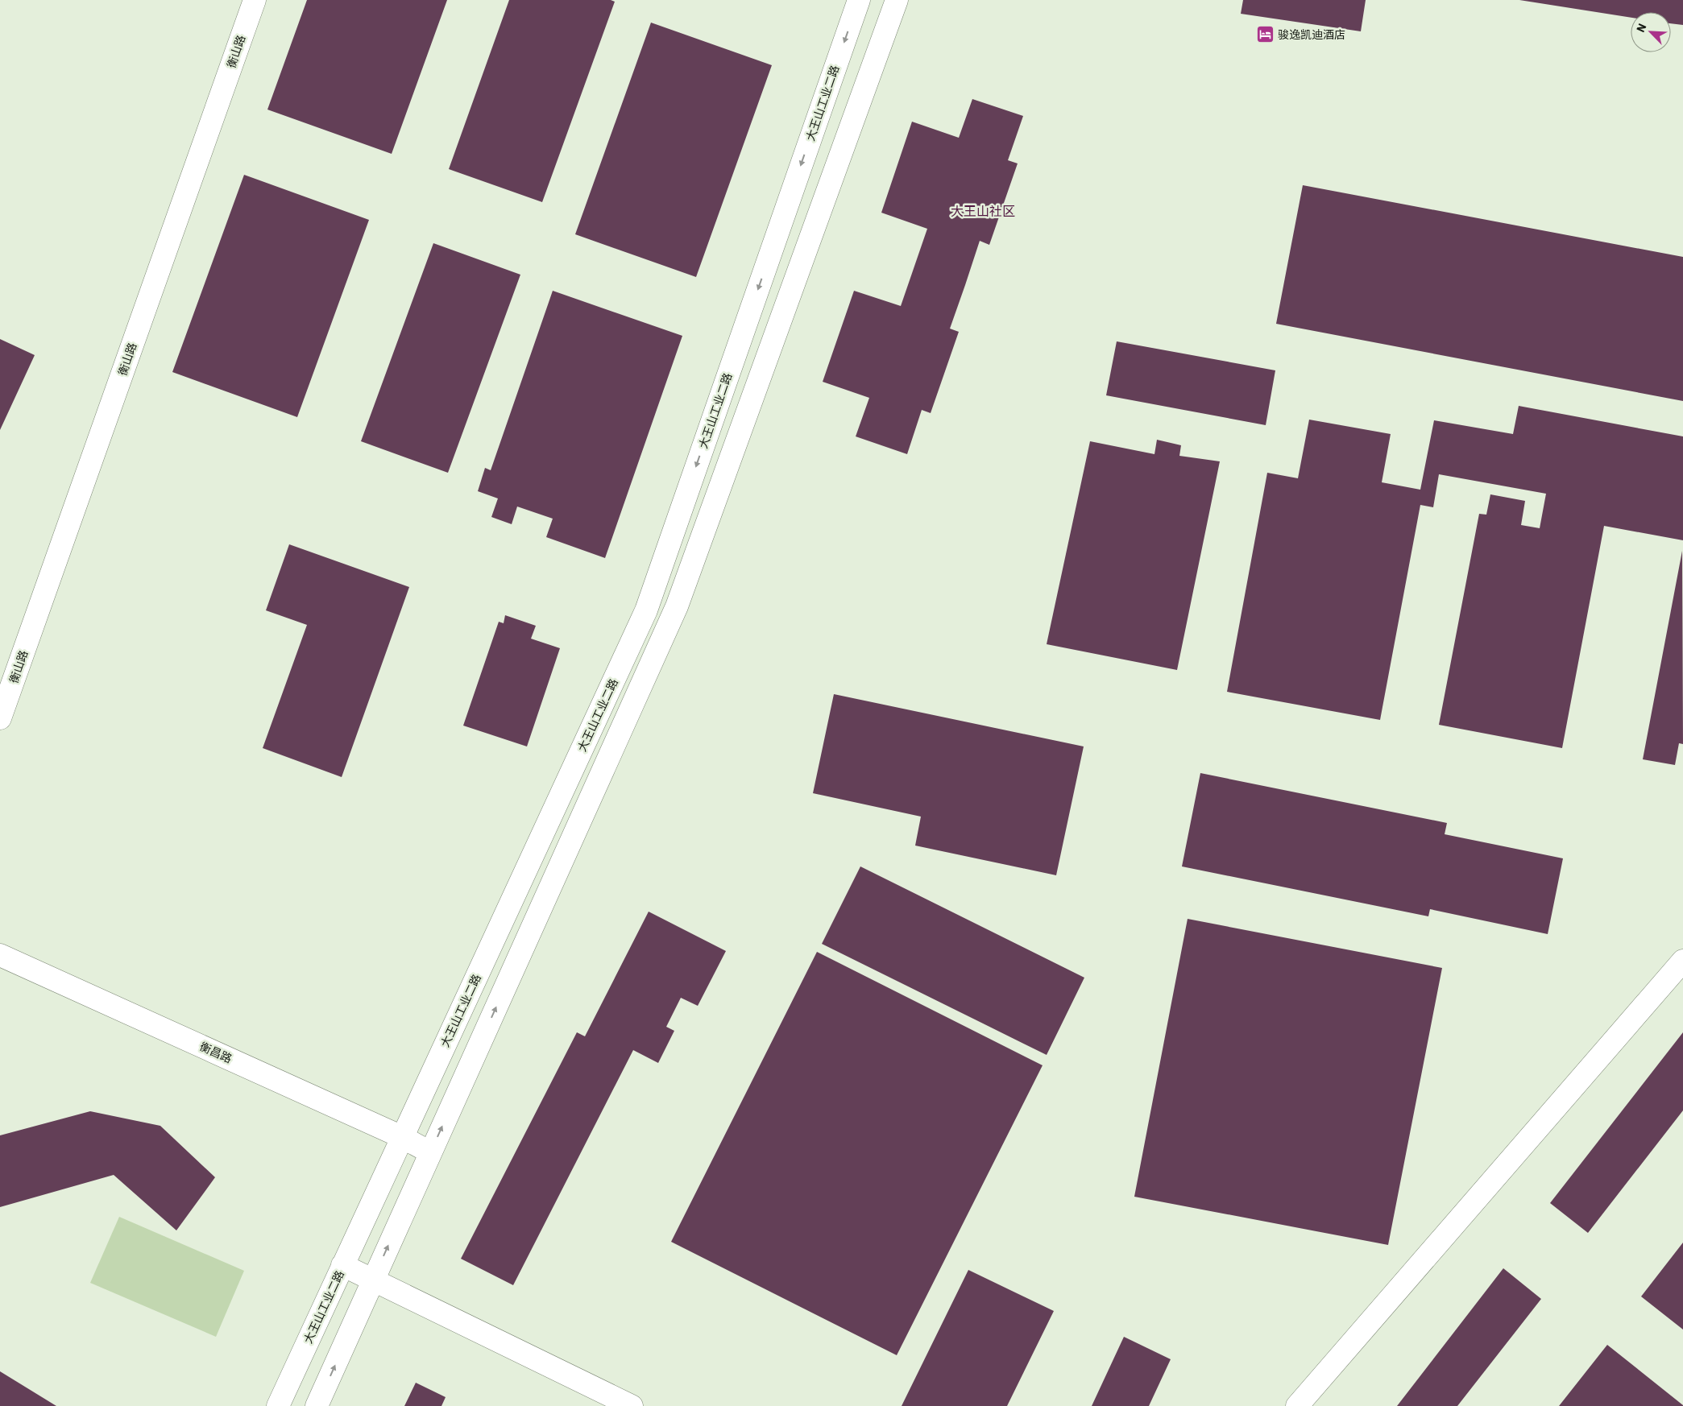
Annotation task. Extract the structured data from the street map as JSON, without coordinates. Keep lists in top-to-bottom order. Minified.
{"streets":{"street":["衡山路","大王山工业二路","衡昌路"]},"crossings":[["大王山工业二路","衡昌路"]],"districts":["大王山社区"],"places":{"hotel":["骏逸凯迪酒店"]},"north":"top left"}
